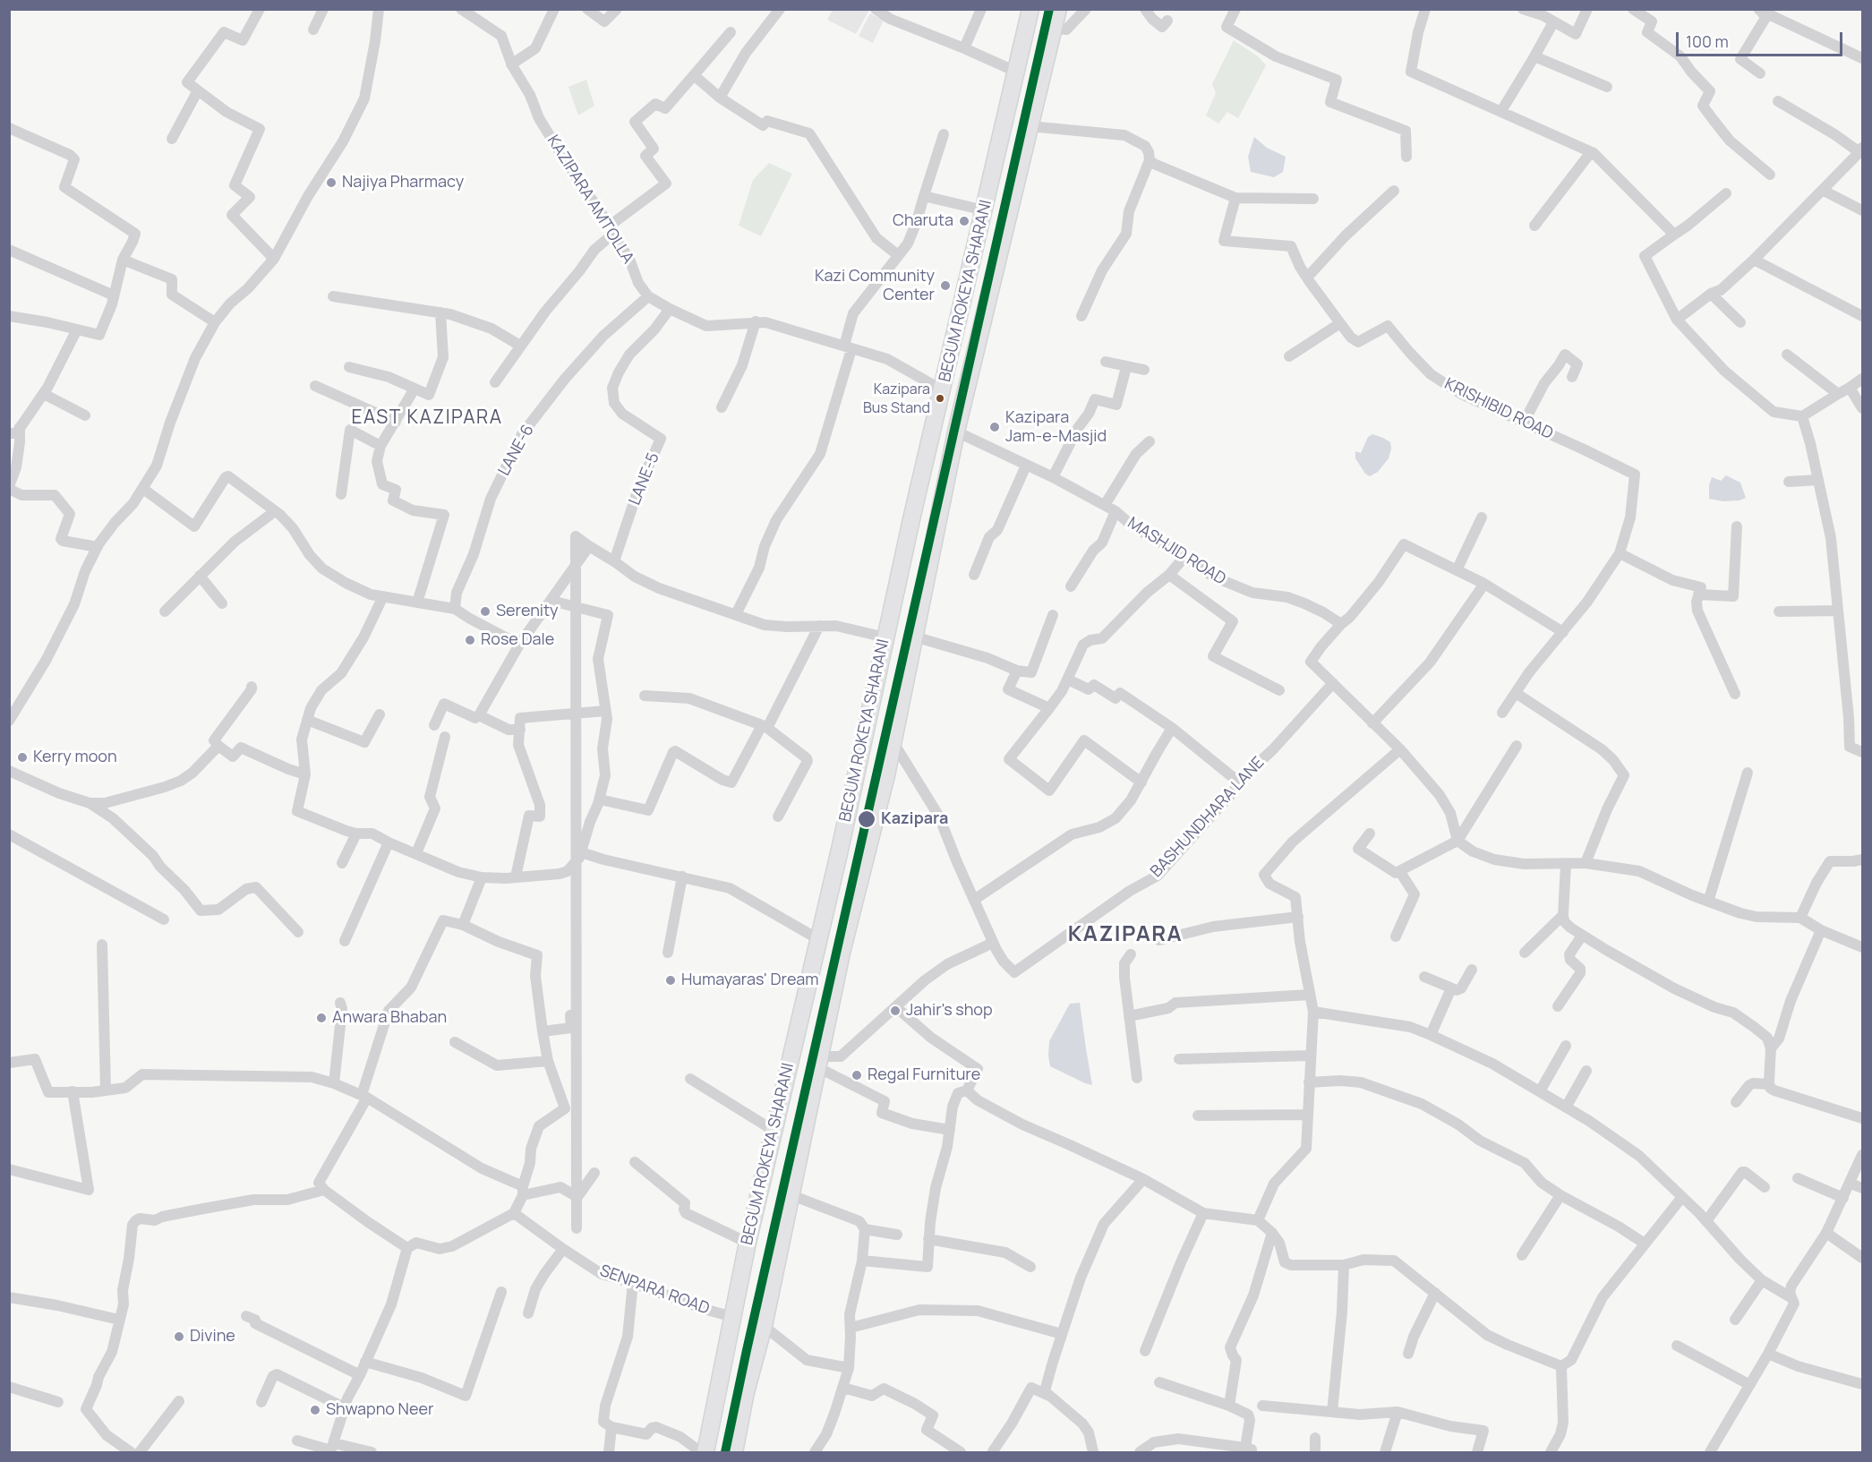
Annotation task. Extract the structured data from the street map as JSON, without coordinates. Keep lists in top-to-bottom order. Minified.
{"streets":{"main road":["BEGUM ROKEYA SHARANI"],"street":["KAZIPARA AMTOLLA","KRISHIBID ROAD","LANE-6","LANE-5","MASHJID ROAD","BASHUNDHARA LANE","SENPARA ROAD"]},"crossings":[["KAZIPARA AMTOLLA","BEGUM ROKEYA SHARANI"],["KAZIPARA AMTOLLA","LANE-6"],["KAZIPARA AMTOLLA","LANE-5"],["BEGUM ROKEYA SHARANI","MASHJID ROAD"],["BEGUM ROKEYA SHARANI","SENPARA ROAD"]],"districts":["EAST KAZIPARA","KAZIPARA"],"places":["Najiya Pharmacy","Charuta","Kazi Community Center","Kazipara Bus Stand","Kazipara Jam-e-Masjid","Serenity","Rose Dale","Kerry moon","Kazipara","Humayaras' Dream","Jahir's shop","Anwara Bhaban","Regal Furniture","Divine","Shwapno Neer"],"scale_bar":"100 m"}
